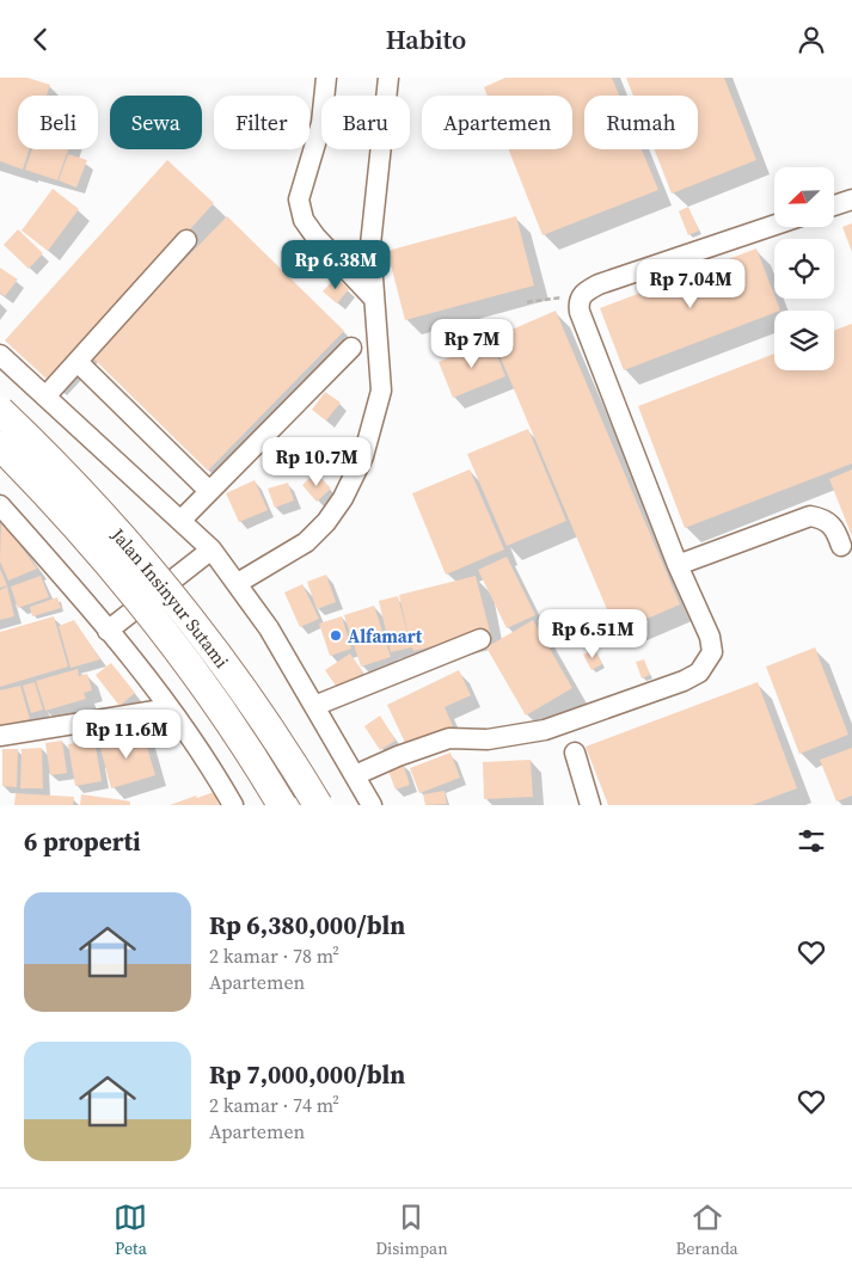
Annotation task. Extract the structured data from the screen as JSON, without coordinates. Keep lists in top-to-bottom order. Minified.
{"streets":{"highway":["Jalan Insinyur Sutami"]},"places":["Alfamart"],"north":"bottom left","page":{"header":"Habito","chip":["Beli","Sewa","Filter","Baru","Apartemen","Rumah"],"price":["Rp 6.38M","Rp 7.04M","Rp 7M","Rp 10.7M","Rp 6.51M","Rp 11.6M"],"heading":"6 properti","list":[{"name":"Rp 6,380,000/bln","note":"2 kamar · 78 m² · Apartemen"},{"name":"Rp 7,000,000/bln","note":"2 kamar · 74 m² · Apartemen"}],"tabs":["Peta","Disimpan","Beranda"]}}
